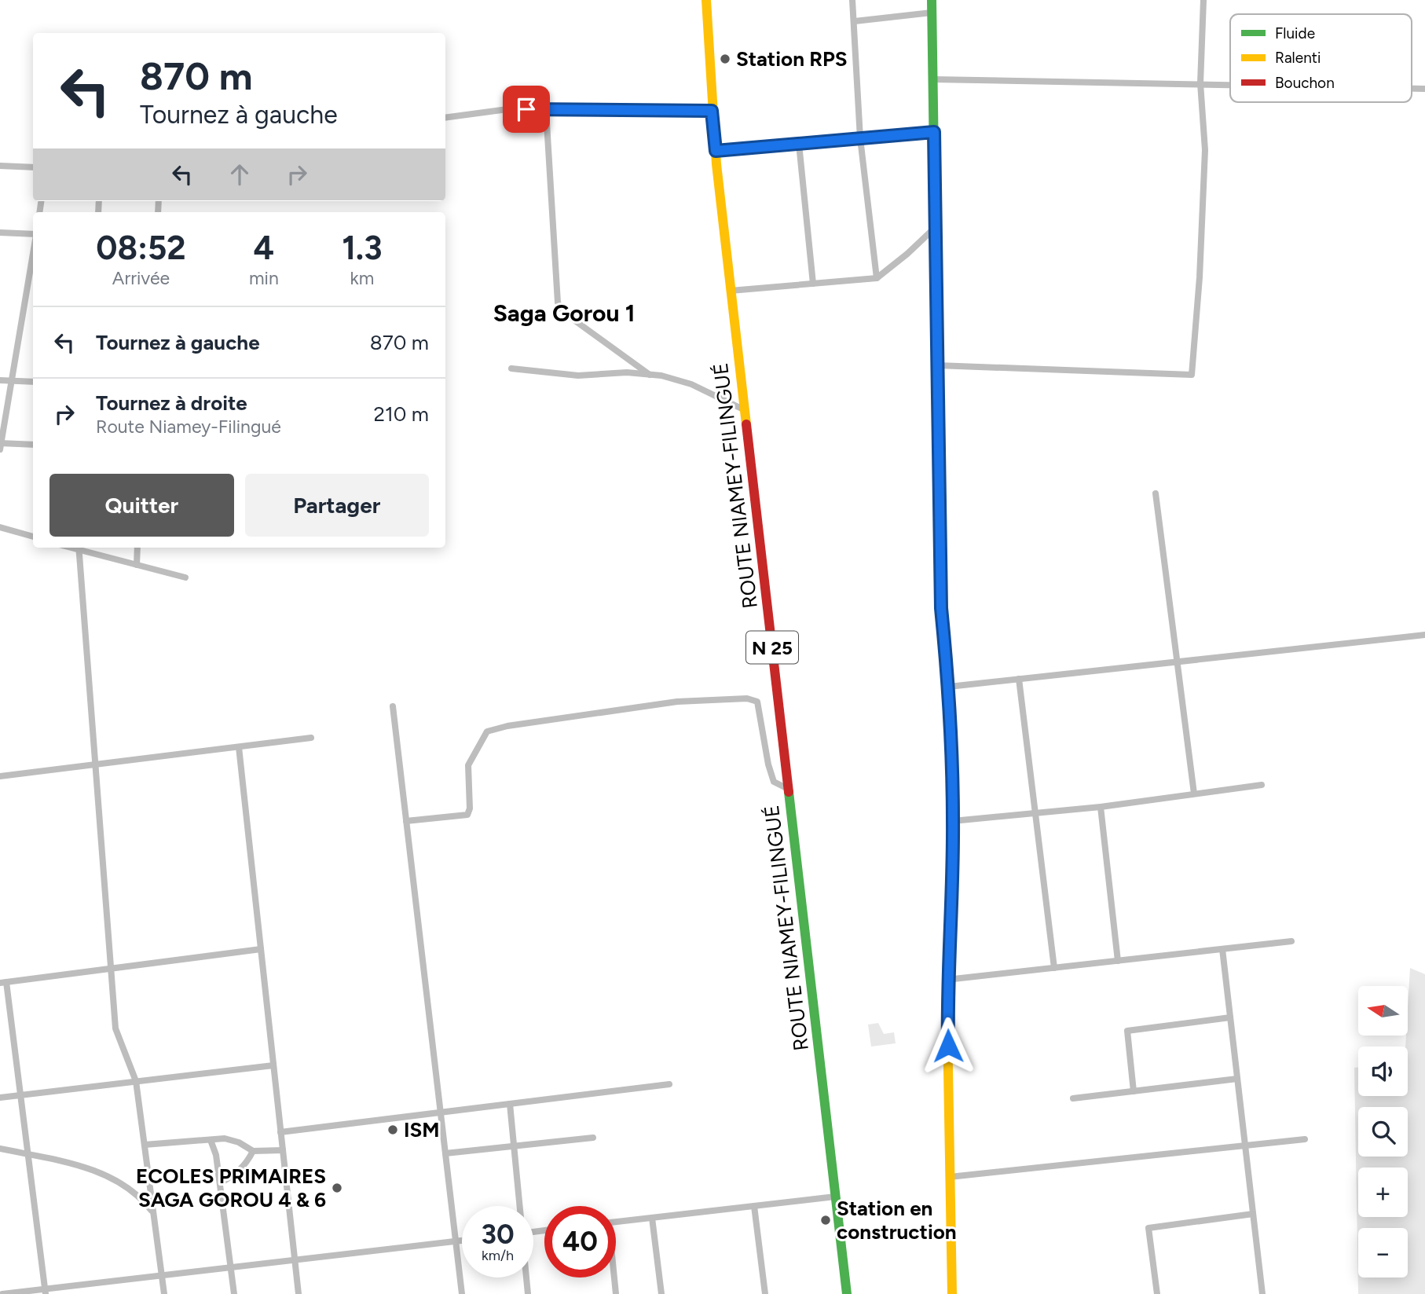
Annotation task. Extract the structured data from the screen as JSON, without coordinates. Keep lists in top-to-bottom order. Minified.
{"streets":{"main road":["ROUTE NIAMEY-FILINGUÉ","N 25"]},"districts":["Saga Gorou 1"],"places":["Station RPS","ISM","ECOLES PRIMAIRES SAGA GOROU 4 & 6","Station en construction"],"legend":["Fluide","Ralenti","Bouchon"],"north":"left","page":{"turn":["870 m","Tournez à gauche"],"eta":["08:52","Arrivée","4","min","1.3","km"],"list":[{"name":"Tournez à gauche","value":"870 m"},{"name":"Tournez à droite","note":"Route Niamey-Filingué","value":"210 m"}],"buttons":["Quitter","Partager"],"map_buttons":["+","−"],"speed":"30 km/h","limit":"40"}}
